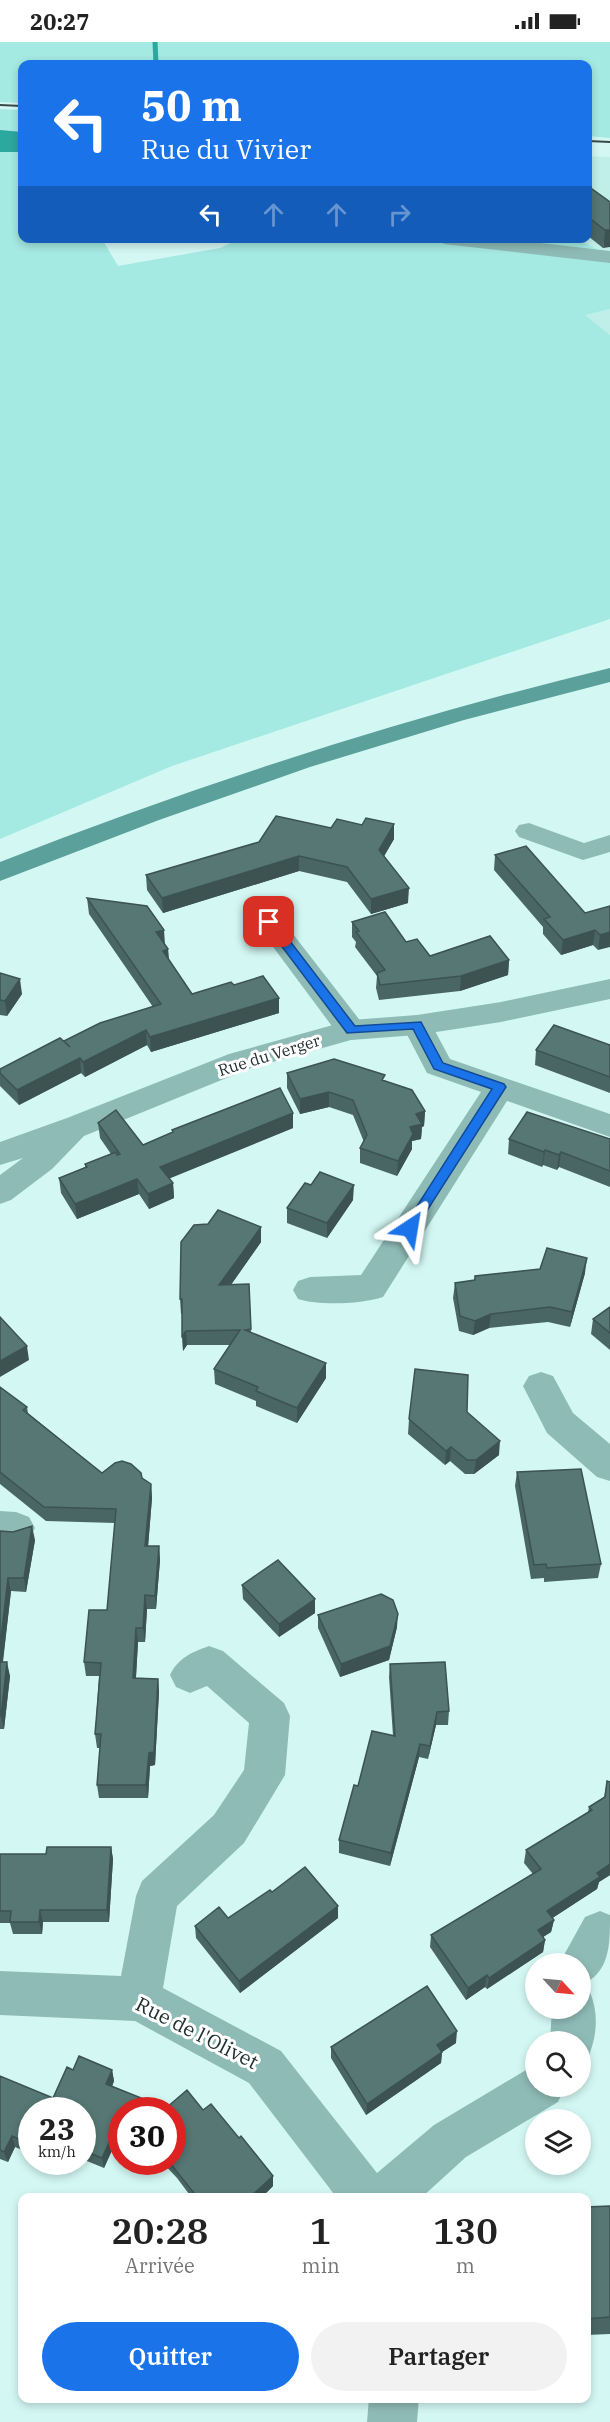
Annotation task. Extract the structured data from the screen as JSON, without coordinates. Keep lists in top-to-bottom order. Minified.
{"streets":{"street":["Rue du Verger","Rue de l'Olivet"]},"north":"bottom right","page":{"status":"20:27","turn":["50 m","Rue du Vivier"],"speed":"23 km/h","limit":"30","eta":["20:28","Arrivée","1","min","130","m"],"buttons":["Quitter","Partager"]}}
